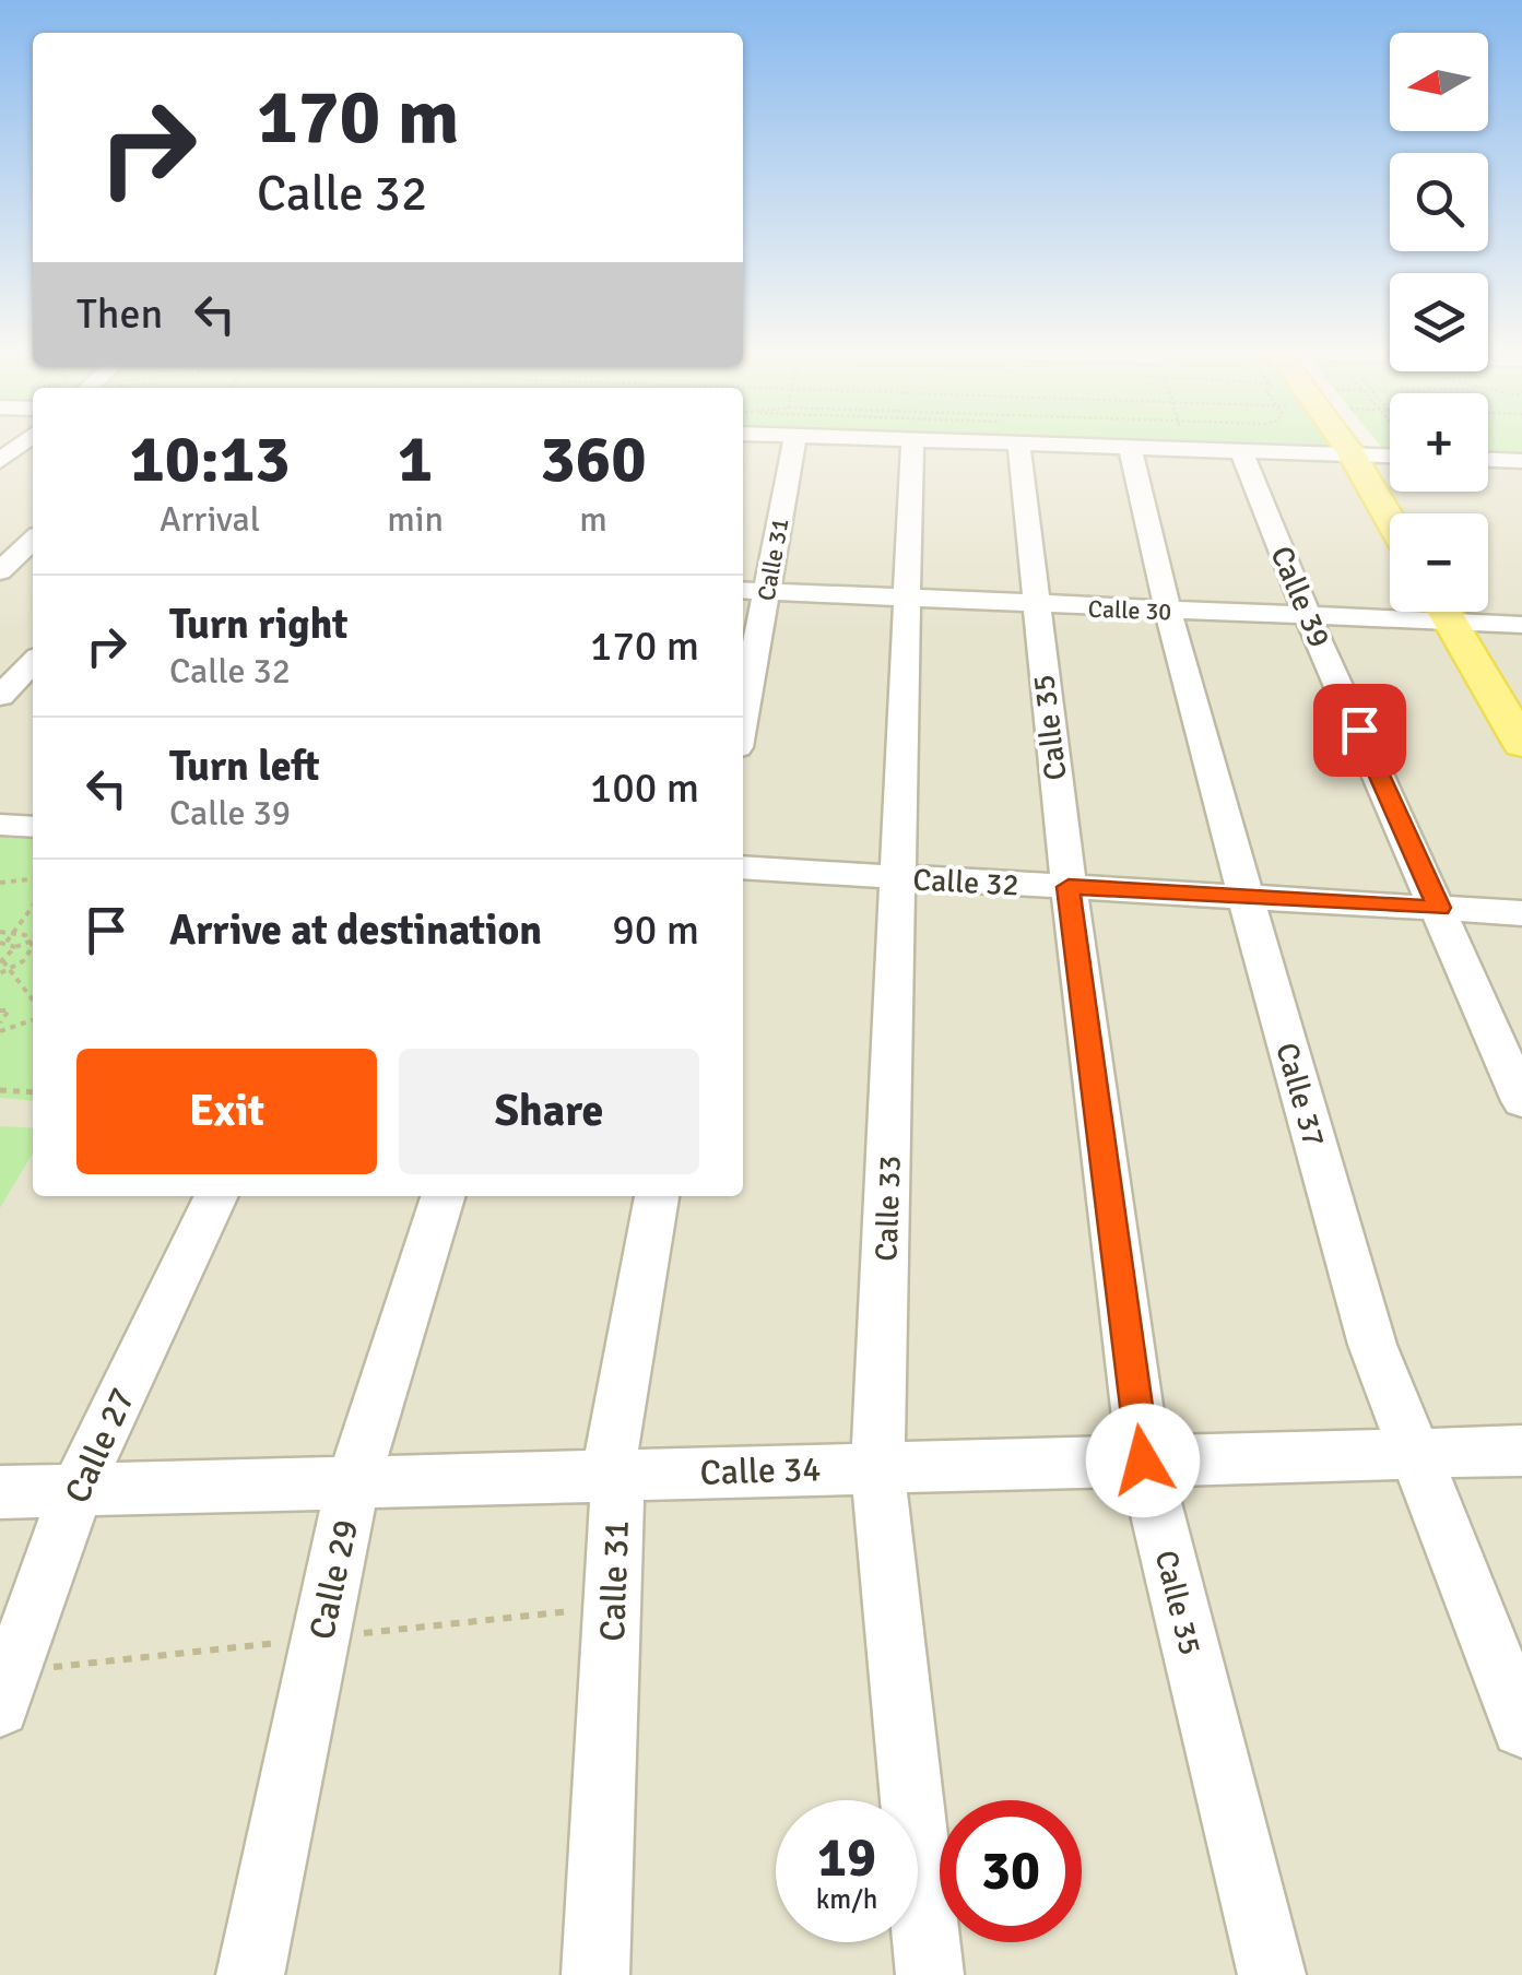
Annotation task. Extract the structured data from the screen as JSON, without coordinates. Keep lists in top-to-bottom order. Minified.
{"streets":{"street":["Calle 31","Calle 39","Calle 30","Calle 35","Calle 32","Calle 37","Calle 33","Calle 27","Calle 34","Calle 29"]},"crossings":[["Calle 31","Calle 30"],["Calle 31","Calle 34"],["Calle 39","Calle 30"],["Calle 39","Calle 32"],["Calle 30","Calle 35"],["Calle 30","Calle 37"],["Calle 30","Calle 33"],["Calle 35","Calle 32"],["Calle 35","Calle 34"],["Calle 32","Calle 37"],["Calle 32","Calle 33"],["Calle 37","Calle 34"],["Calle 33","Calle 34"],["Calle 27","Calle 34"],["Calle 34","Calle 29"]],"north":"left","page":{"map_buttons":["+","−"],"turn":["170 m","Calle 32"],"then":"Then","eta":["10:13","Arrival","1","min","360","m"],"list":[{"name":"Turn right","note":"Calle 32","value":"170 m"},{"name":"Turn left","note":"Calle 39","value":"100 m"},{"name":"Arrive at destination","value":"90 m"}],"buttons":["Exit","Share"],"speed":"19 km/h","limit":"30"}}
